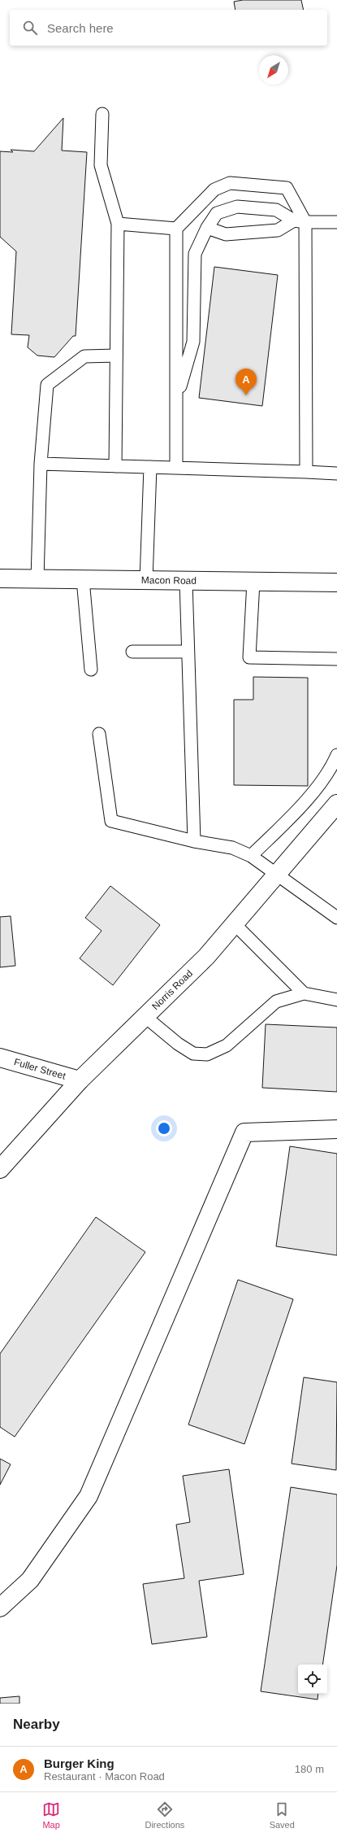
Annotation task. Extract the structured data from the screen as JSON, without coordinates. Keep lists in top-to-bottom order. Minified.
{"streets":{"street":["Macon Road","Norris Road","Fuller Street"]},"crossings":[["Norris Road","Fuller Street"]],"north":"bottom left","page":{"search":"Search here","pins":"A","heading":"Nearby","list":[{"mark":"A","name":"Burger King","note":"Restaurant · Macon Road","value":"180 m"}],"nav":["Map","Directions","Saved"]}}
